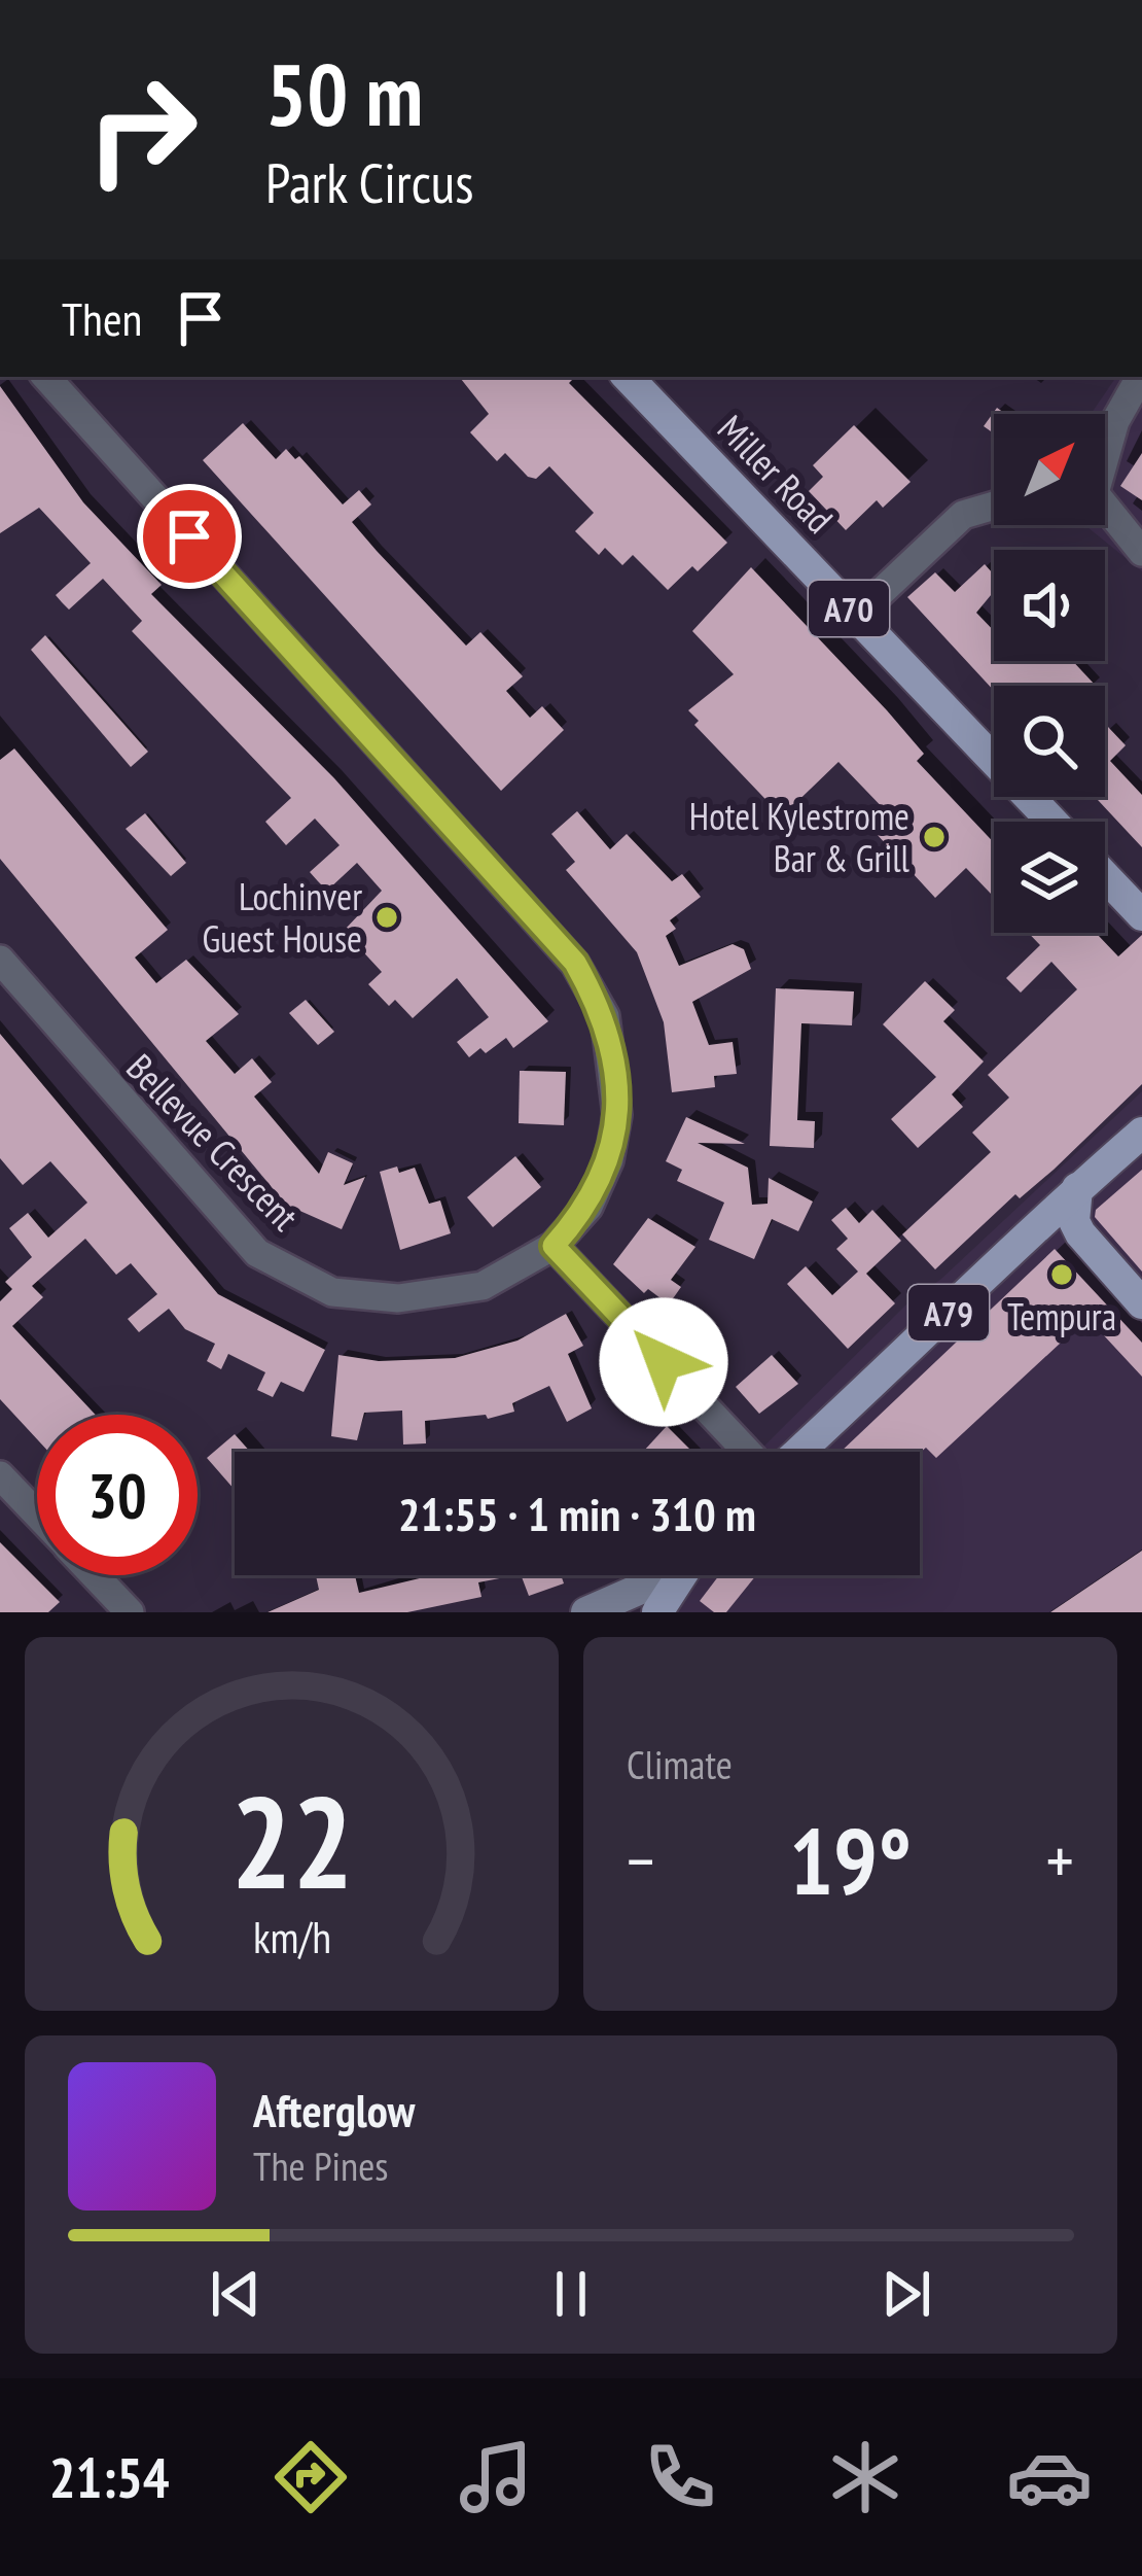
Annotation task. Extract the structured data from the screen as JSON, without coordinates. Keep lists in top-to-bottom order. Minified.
{"streets":{"main road":["Miller Road","A70","A79"],"street":["Bellevue Crescent"]},"places":["Hotel Kylestrome Bar & Grill","Lochinver Guest House","Tempura"],"north":"top right","page":{"turn":["50 m","Park Circus"],"then":"Then","limit":"30","trip":"21:55 · 1 min · 310 m","tile":"Climate","heat":["−","19°","+"],"song":["Afterglow","The Pines"],"tabs":"21:54","gauge":["22","km/h"]}}
